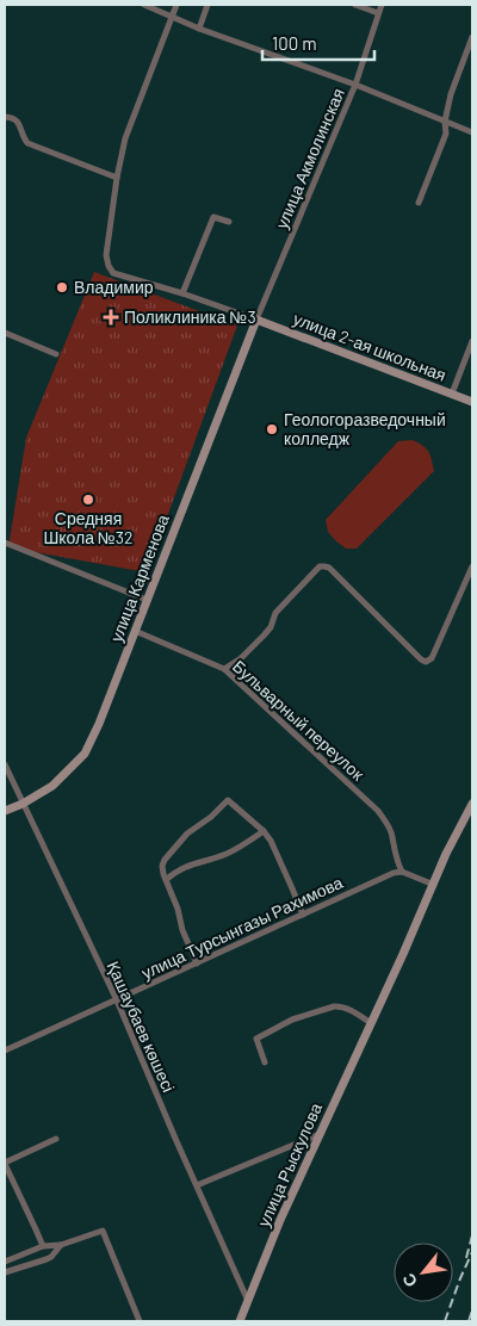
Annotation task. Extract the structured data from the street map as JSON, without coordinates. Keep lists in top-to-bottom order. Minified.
{"streets":{"street":["улица Акмолинская","улица 2-ая школьная","улица Карменова","Бульварный переулок","улица Турсынгазы Рахимова","Қашаубаев көшесі","улица Рыскулова"]},"crossings":[["улица Акмолинская","улица 2-ая школьная"],["улица Акмолинская","улица Карменова"],["улица 2-ая школьная","улица Карменова"],["улица Карменова","Бульварный переулок"],["улица Карменова","Қашаубаев көшесі"],["Бульварный переулок","улица Турсынгазы Рахимова"],["улица Турсынгазы Рахимова","Қашаубаев көшесі"],["Қашаубаев көшесі","улица Рыскулова"]],"places":{"other":["Владимир","Геологоразведочный колледж","Средняя Школа №32"],"health":["Поликлиника №3"]},"scale_bar":"100 m","north":"bottom left"}
